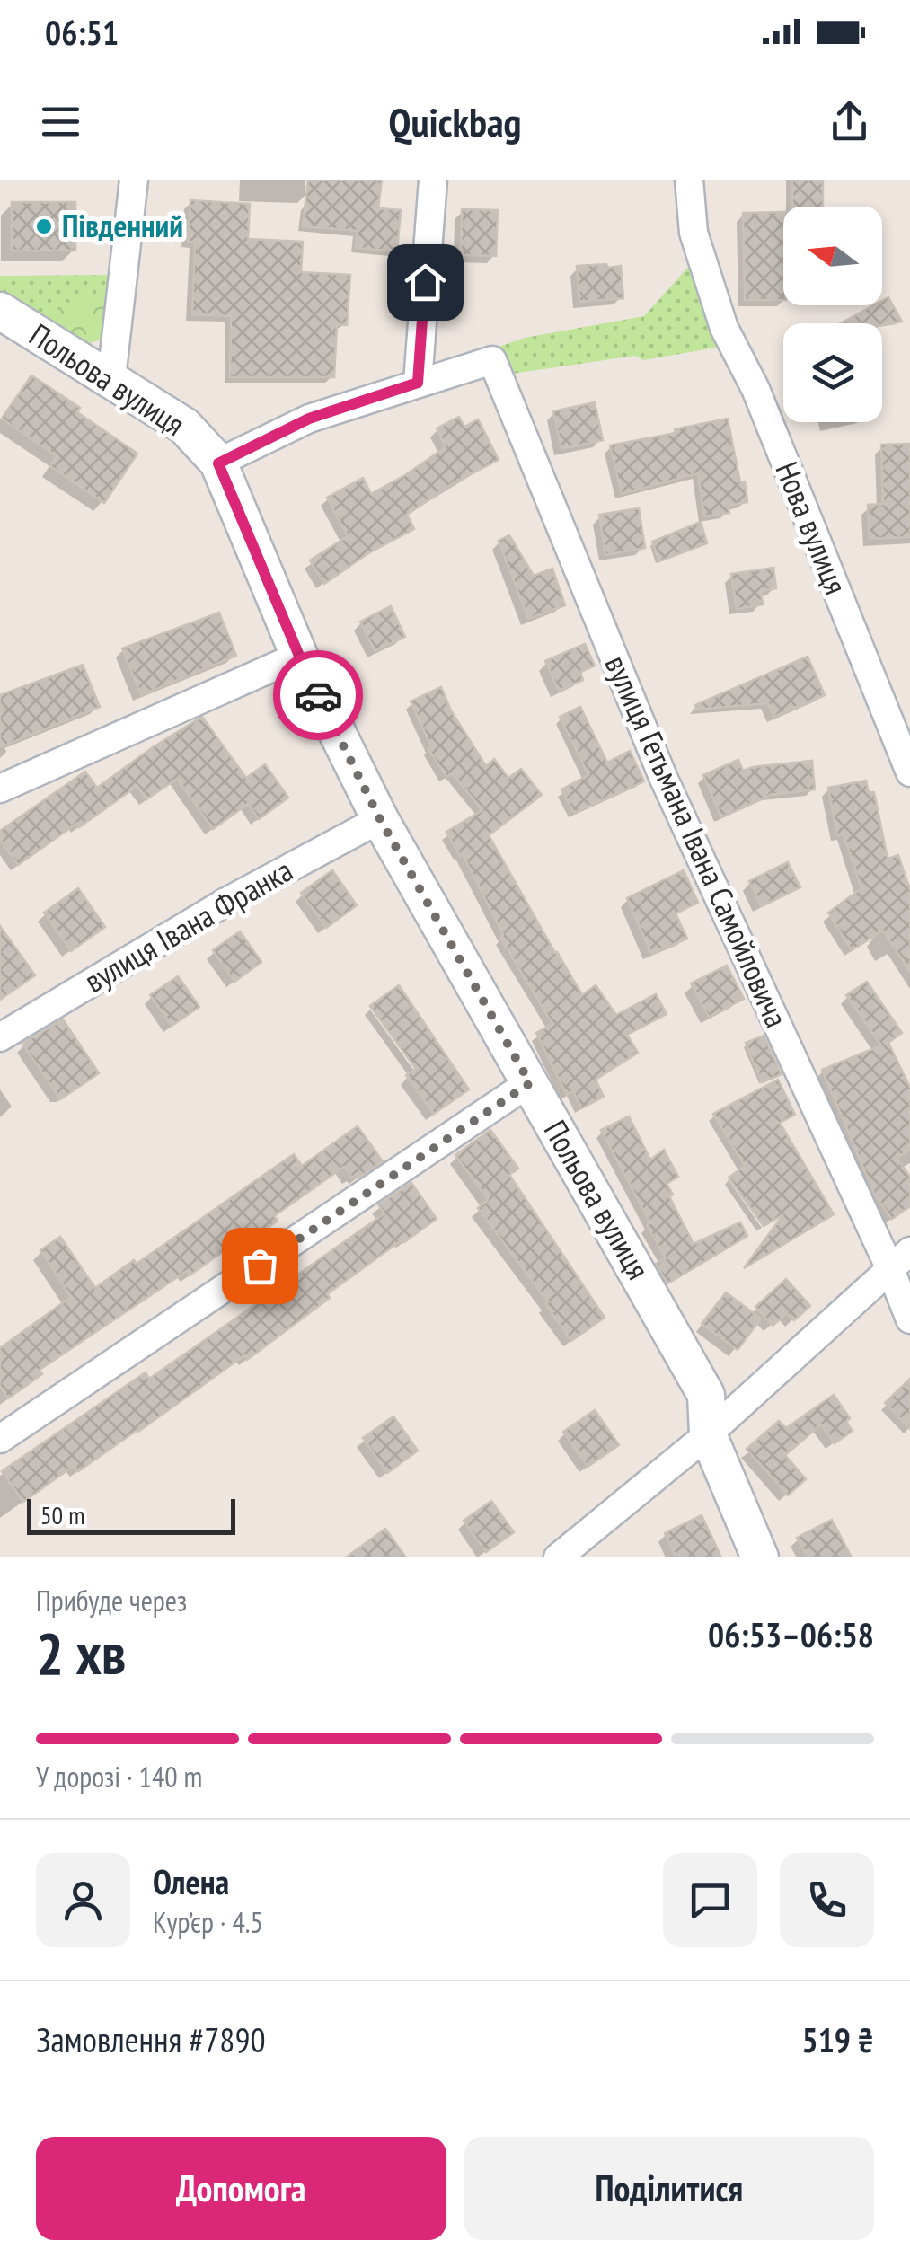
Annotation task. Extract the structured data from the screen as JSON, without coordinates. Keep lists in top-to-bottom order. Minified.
{"streets":{"street":["Польова вулиця","Нова вулиця","вулиця Гетьмана Івана Самойловича","вулиця Івана Франка"]},"crossings":[["Польова вулиця","вулиця Івана Франка"]],"places":["Південний"],"scale_bar":"50 m","north":"left","page":{"status":"06:51","header":"Quickbag","scale":"50 m","heading":["2 хв","Прибуде через","06:53–06:58"],"panel":["Олена","Кур’єр · 4.5","Замовлення #7890","519 ₴"],"bar":"У дорозі · 140 m","buttons":["Допомога","Поділитися"]}}
